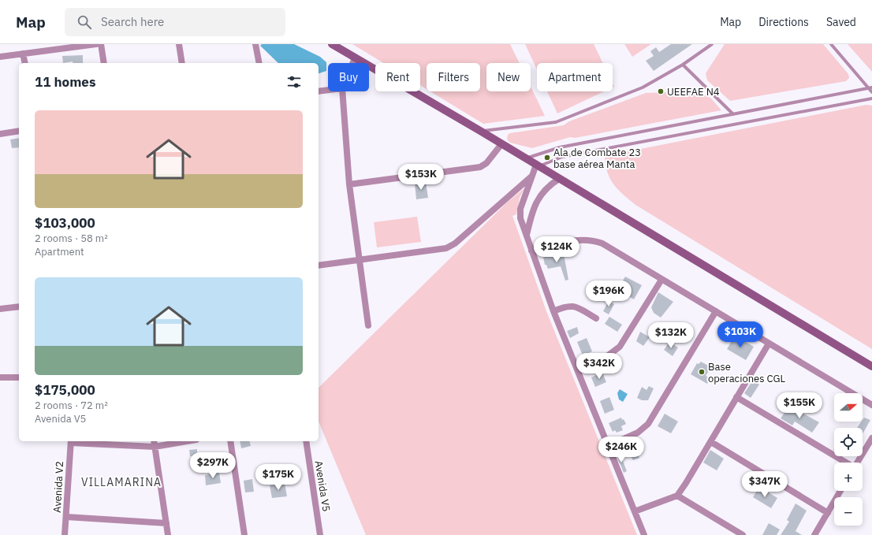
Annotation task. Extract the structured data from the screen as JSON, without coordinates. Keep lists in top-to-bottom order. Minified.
{"streets":{"street":["Avenida V5","Avenida V2"]},"districts":["VILLAMARINA"],"places":["UEEFAE N4","Ala de Combate 23 base aérea Manta","Base operaciones CGL"],"north":"right","page":{"header":"Map","search":"Search here","nav":["Map","Directions","Saved"],"chip":["Buy","Rent","Filters","New","Apartment"],"heading":"11 homes","list":[{"name":"$103,000","note":"2 rooms · 58 m² · Apartment"},{"name":"$175,000","note":"2 rooms · 72 m² · Avenida V5"}],"price":["$153K","$124K","$196K","$103K","$132K","$342K","$155K","$246K","$297K","$175K","$347K"],"map_buttons":["+","−"]}}
